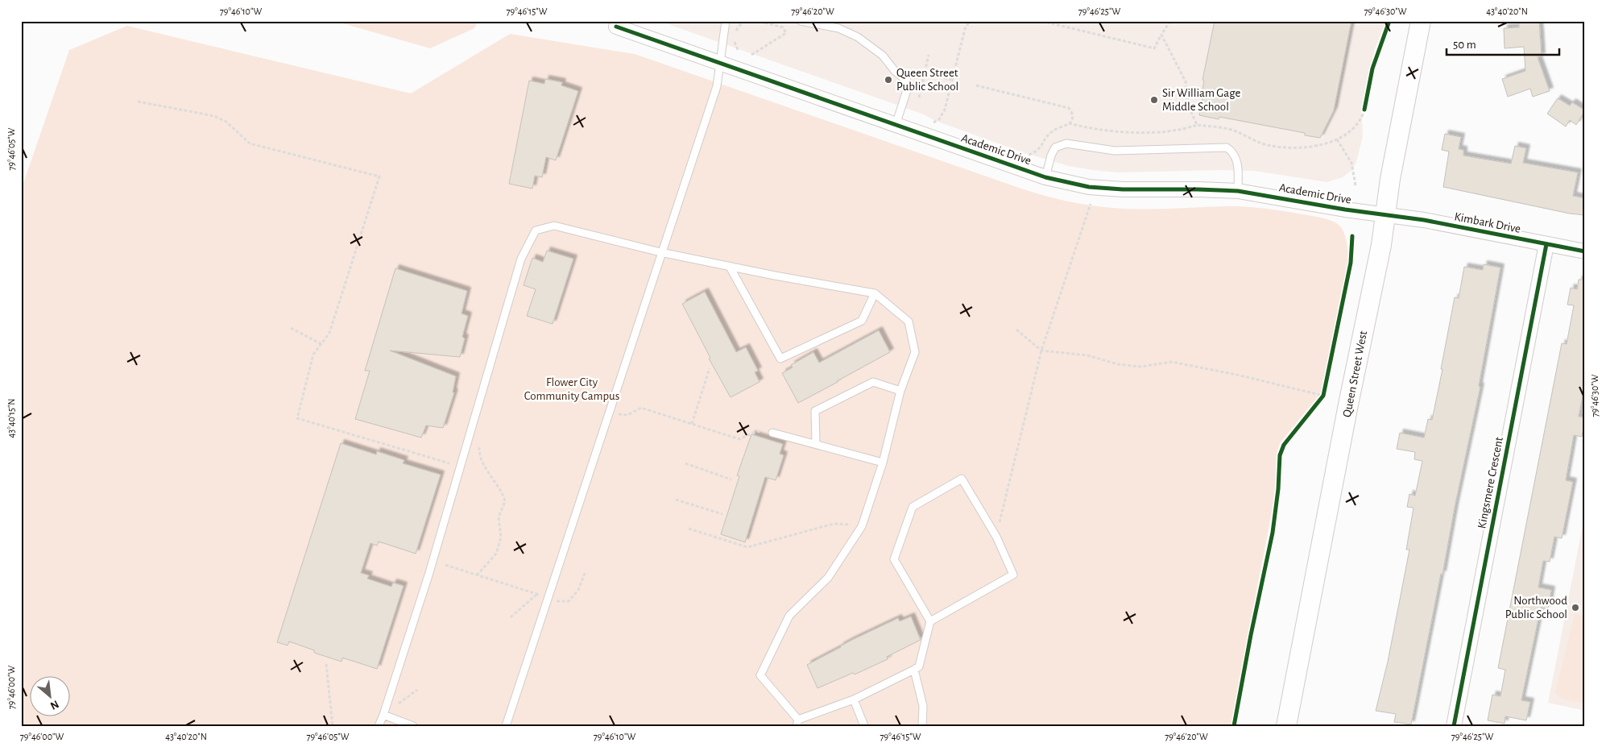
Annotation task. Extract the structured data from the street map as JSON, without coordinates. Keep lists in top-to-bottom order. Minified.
{"streets":{"main road":["Queen Street West"],"street":["Academic Drive","Kimbark Drive","Kingsmere Crescent"]},"crossings":[["Academic Drive","Kimbark Drive"],["Academic Drive","Queen Street West"],["Kimbark Drive","Queen Street West"],["Kimbark Drive","Kingsmere Crescent"]],"parks":["Flower City Community Campus"],"places":["Queen Street Public School","Sir William Gage Middle School","Northwood Public School"],"scale_bar":"50 m","north":"bottom right","coordinates":["79°46'10\"W","79°46'15\"W","79°46'20\"W","79°46'25\"W","79°46'30\"W","43°40'20\"N","79°46'05\"W","43°40'15\"N","79°46'00\"W"]}
